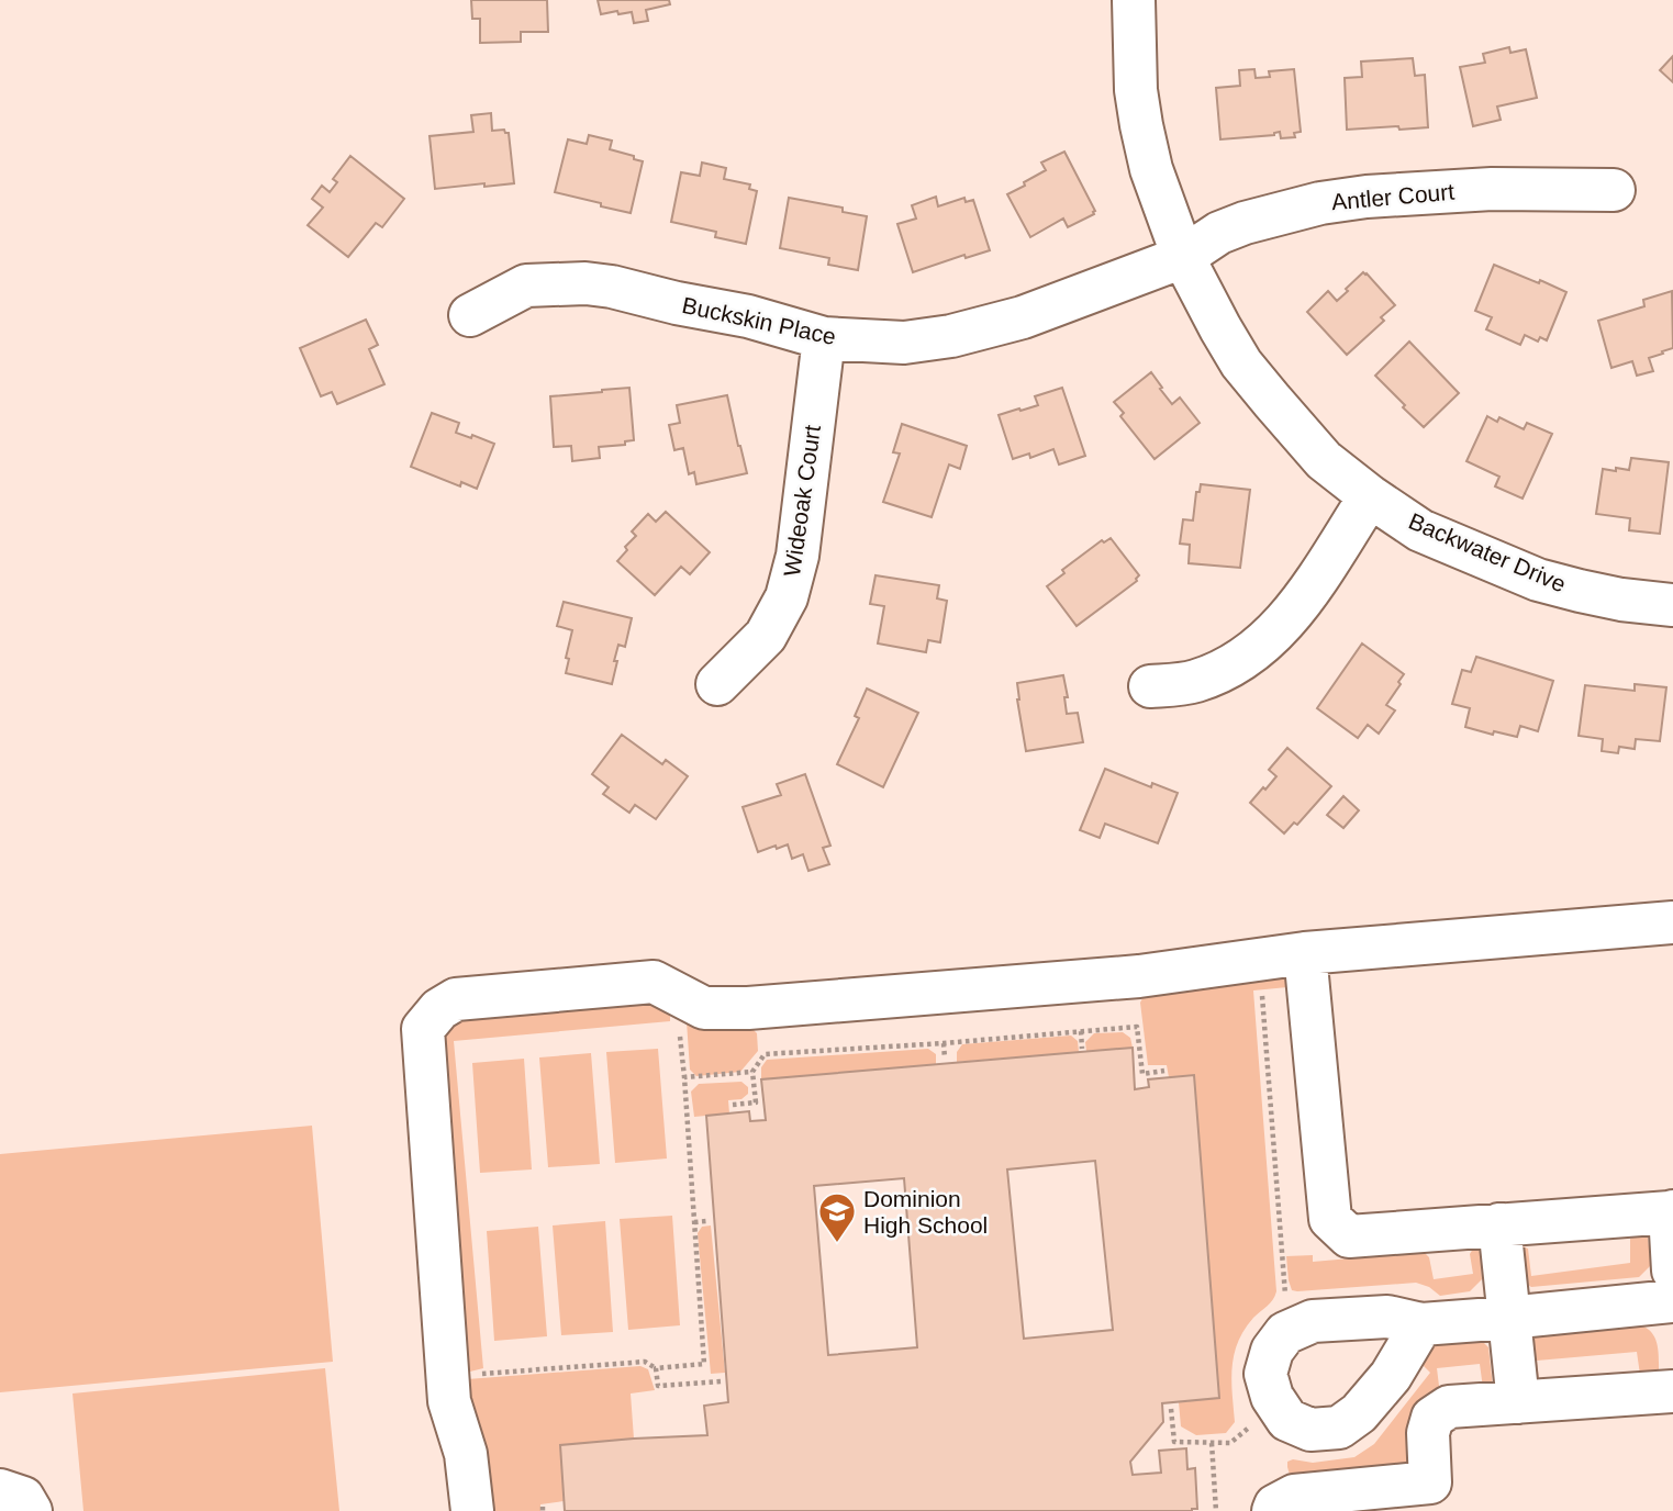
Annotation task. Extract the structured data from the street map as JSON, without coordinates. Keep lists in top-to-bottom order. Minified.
{"streets":{"street":["Antler Court","Buckskin Place","Wideoak Court","Backwater Drive"]},"crossings":[["Antler Court","Buckskin Place"],["Antler Court","Backwater Drive"],["Buckskin Place","Wideoak Court"],["Buckskin Place","Backwater Drive"]],"places":{"school or university":["Dominion High School"]}}
